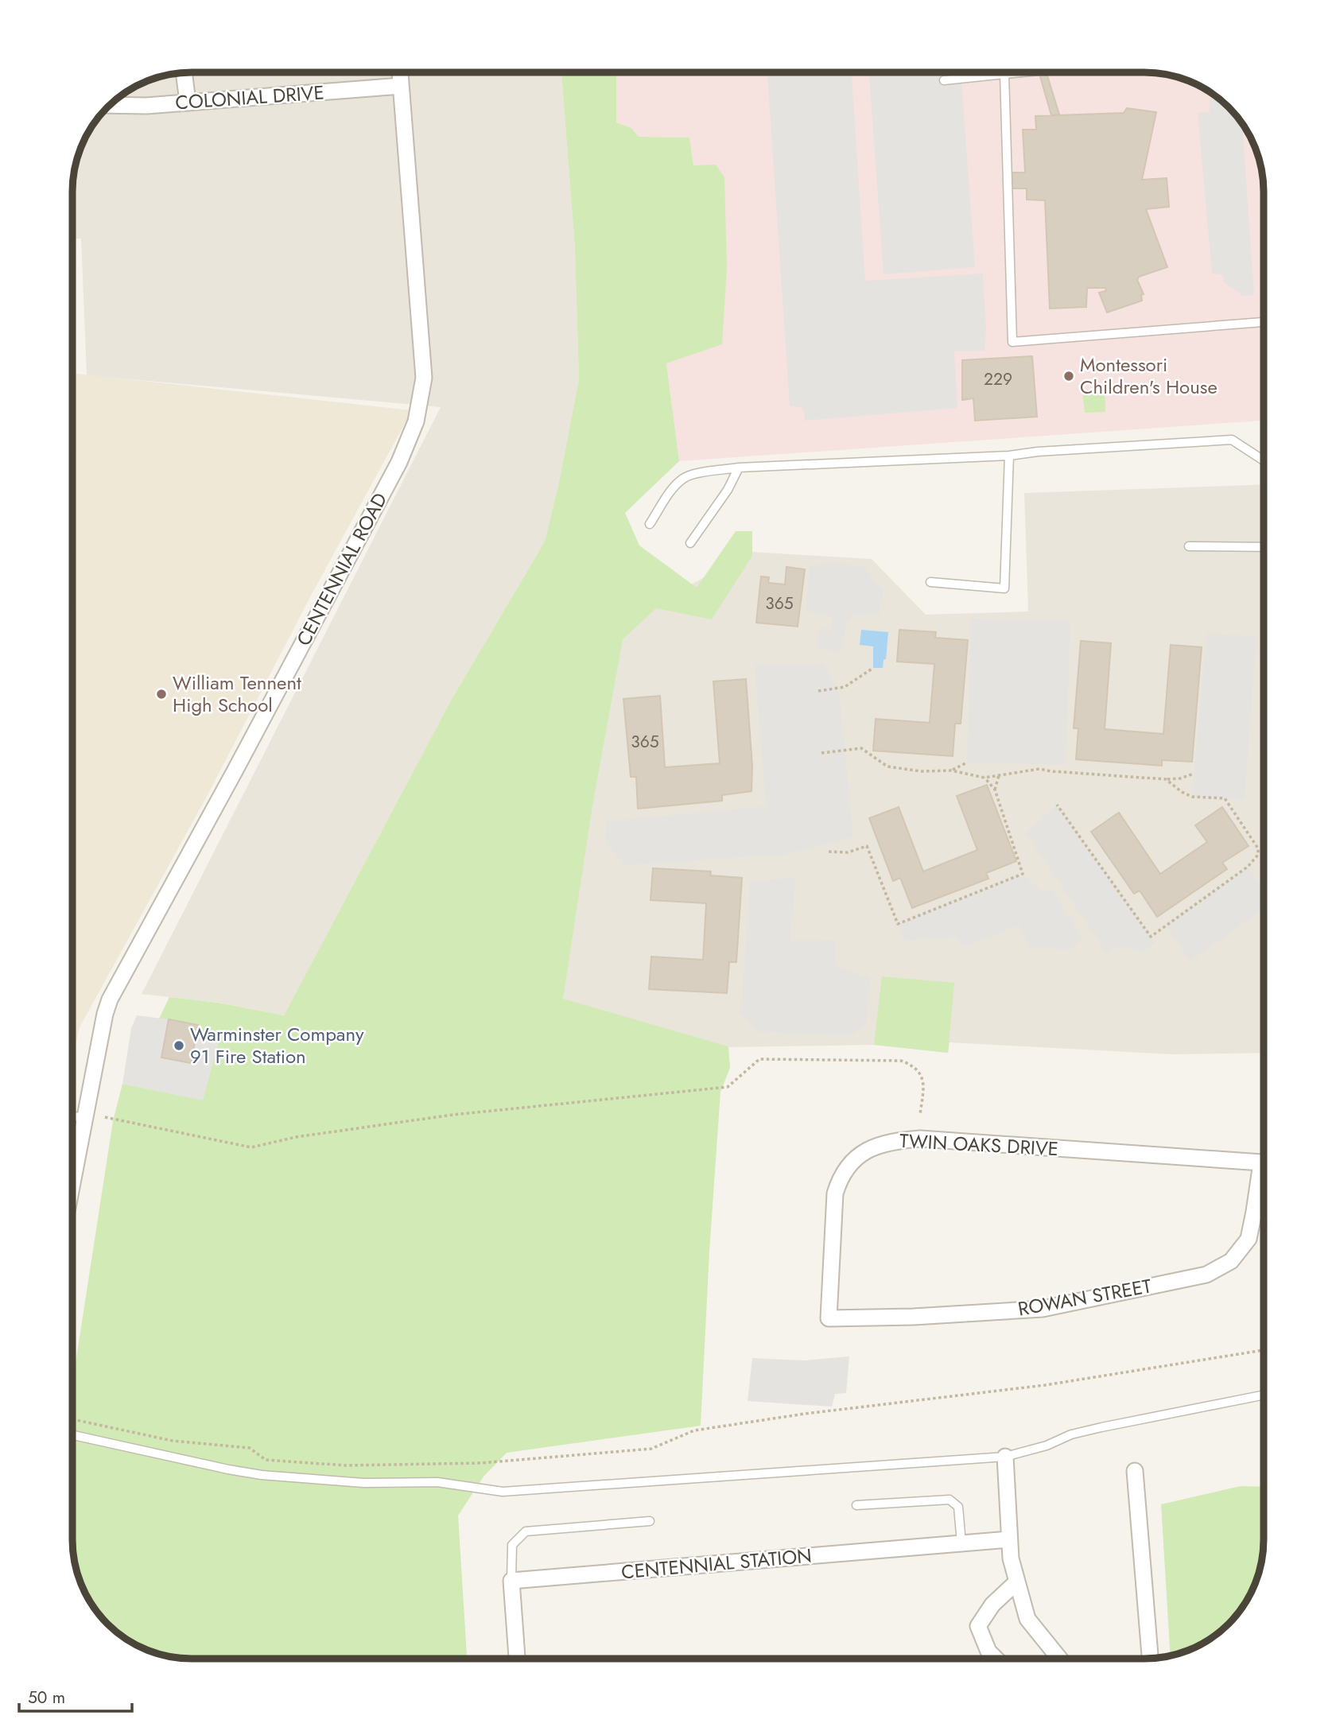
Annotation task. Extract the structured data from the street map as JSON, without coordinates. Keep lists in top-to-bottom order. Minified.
{"streets":{"street":["COLONIAL DRIVE","CENTENNIAL ROAD","TWIN OAKS DRIVE","ROWAN STREET","CENTENNIAL STATION"]},"crossings":[["COLONIAL DRIVE","CENTENNIAL ROAD"],["TWIN OAKS DRIVE","ROWAN STREET"]],"places":["Montessori Children's House","William Tennent High School","Warminster Company 91 Fire Station"],"house_numbers":["229","365","365"],"scale_bar":"50 m"}
